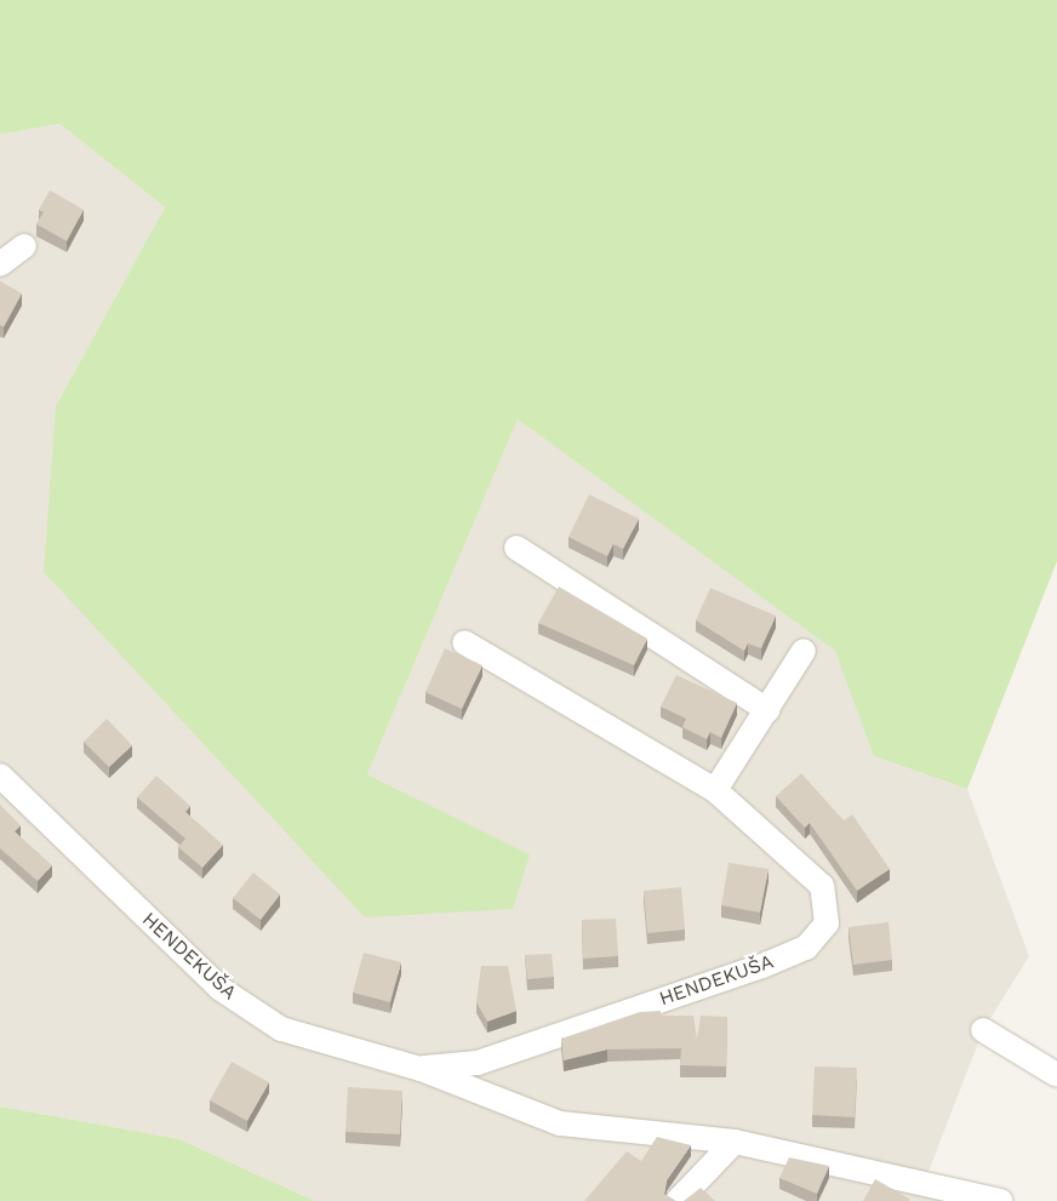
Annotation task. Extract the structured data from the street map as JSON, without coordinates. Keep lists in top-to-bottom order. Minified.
{"streets":{"street":["HENDEKUŠA"]}}
